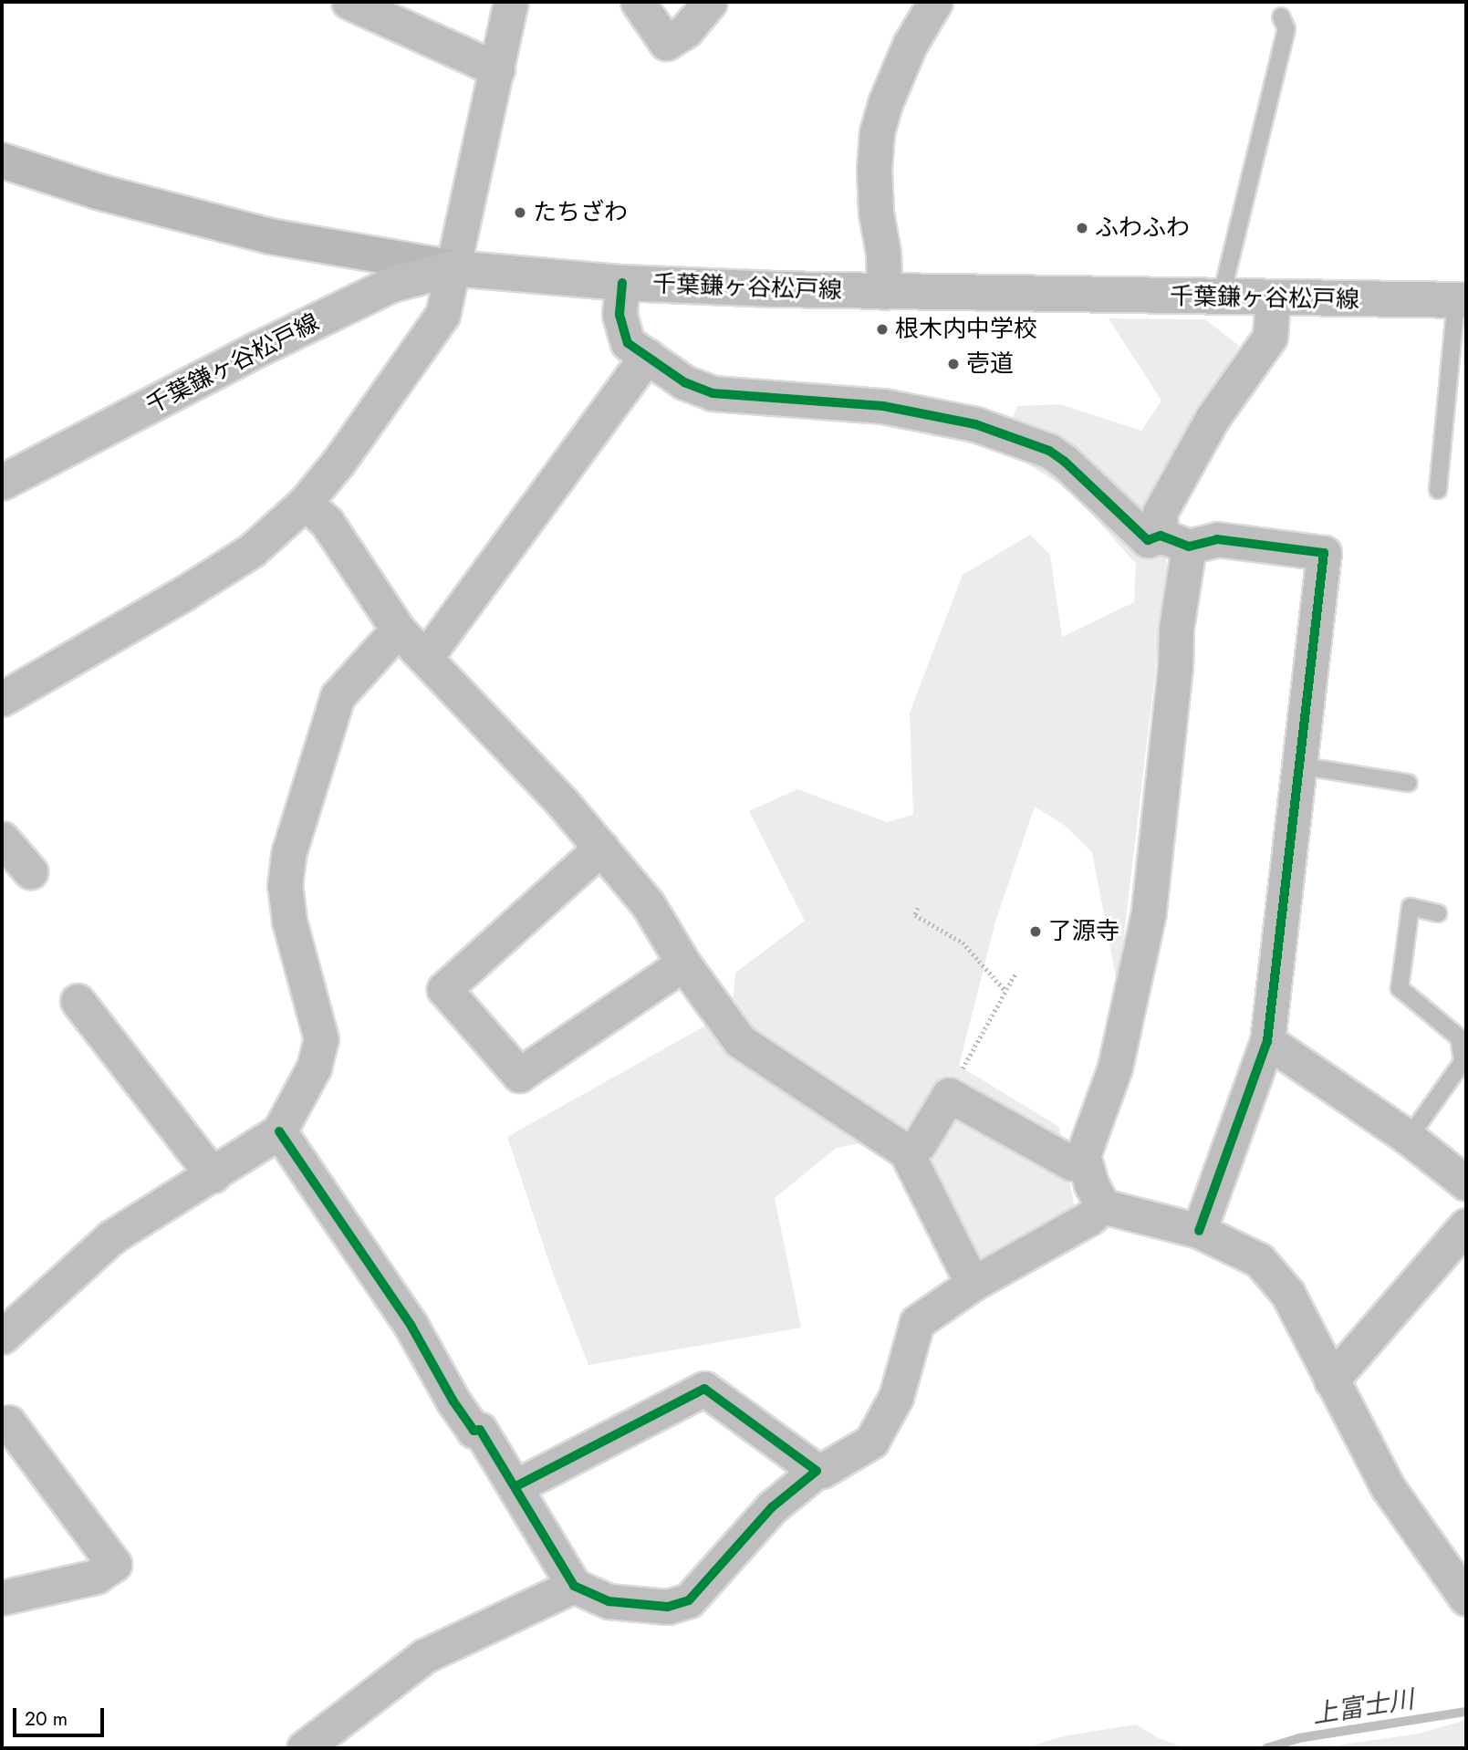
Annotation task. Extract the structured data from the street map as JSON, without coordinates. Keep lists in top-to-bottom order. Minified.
{"streets":{"main road":["千葉鎌ヶ谷松戸線"]},"water":["上富士川"],"places":["たちざわ","ふわふわ","根木内中学校","壱道","了源寺"],"scale_bar":"20 m"}
